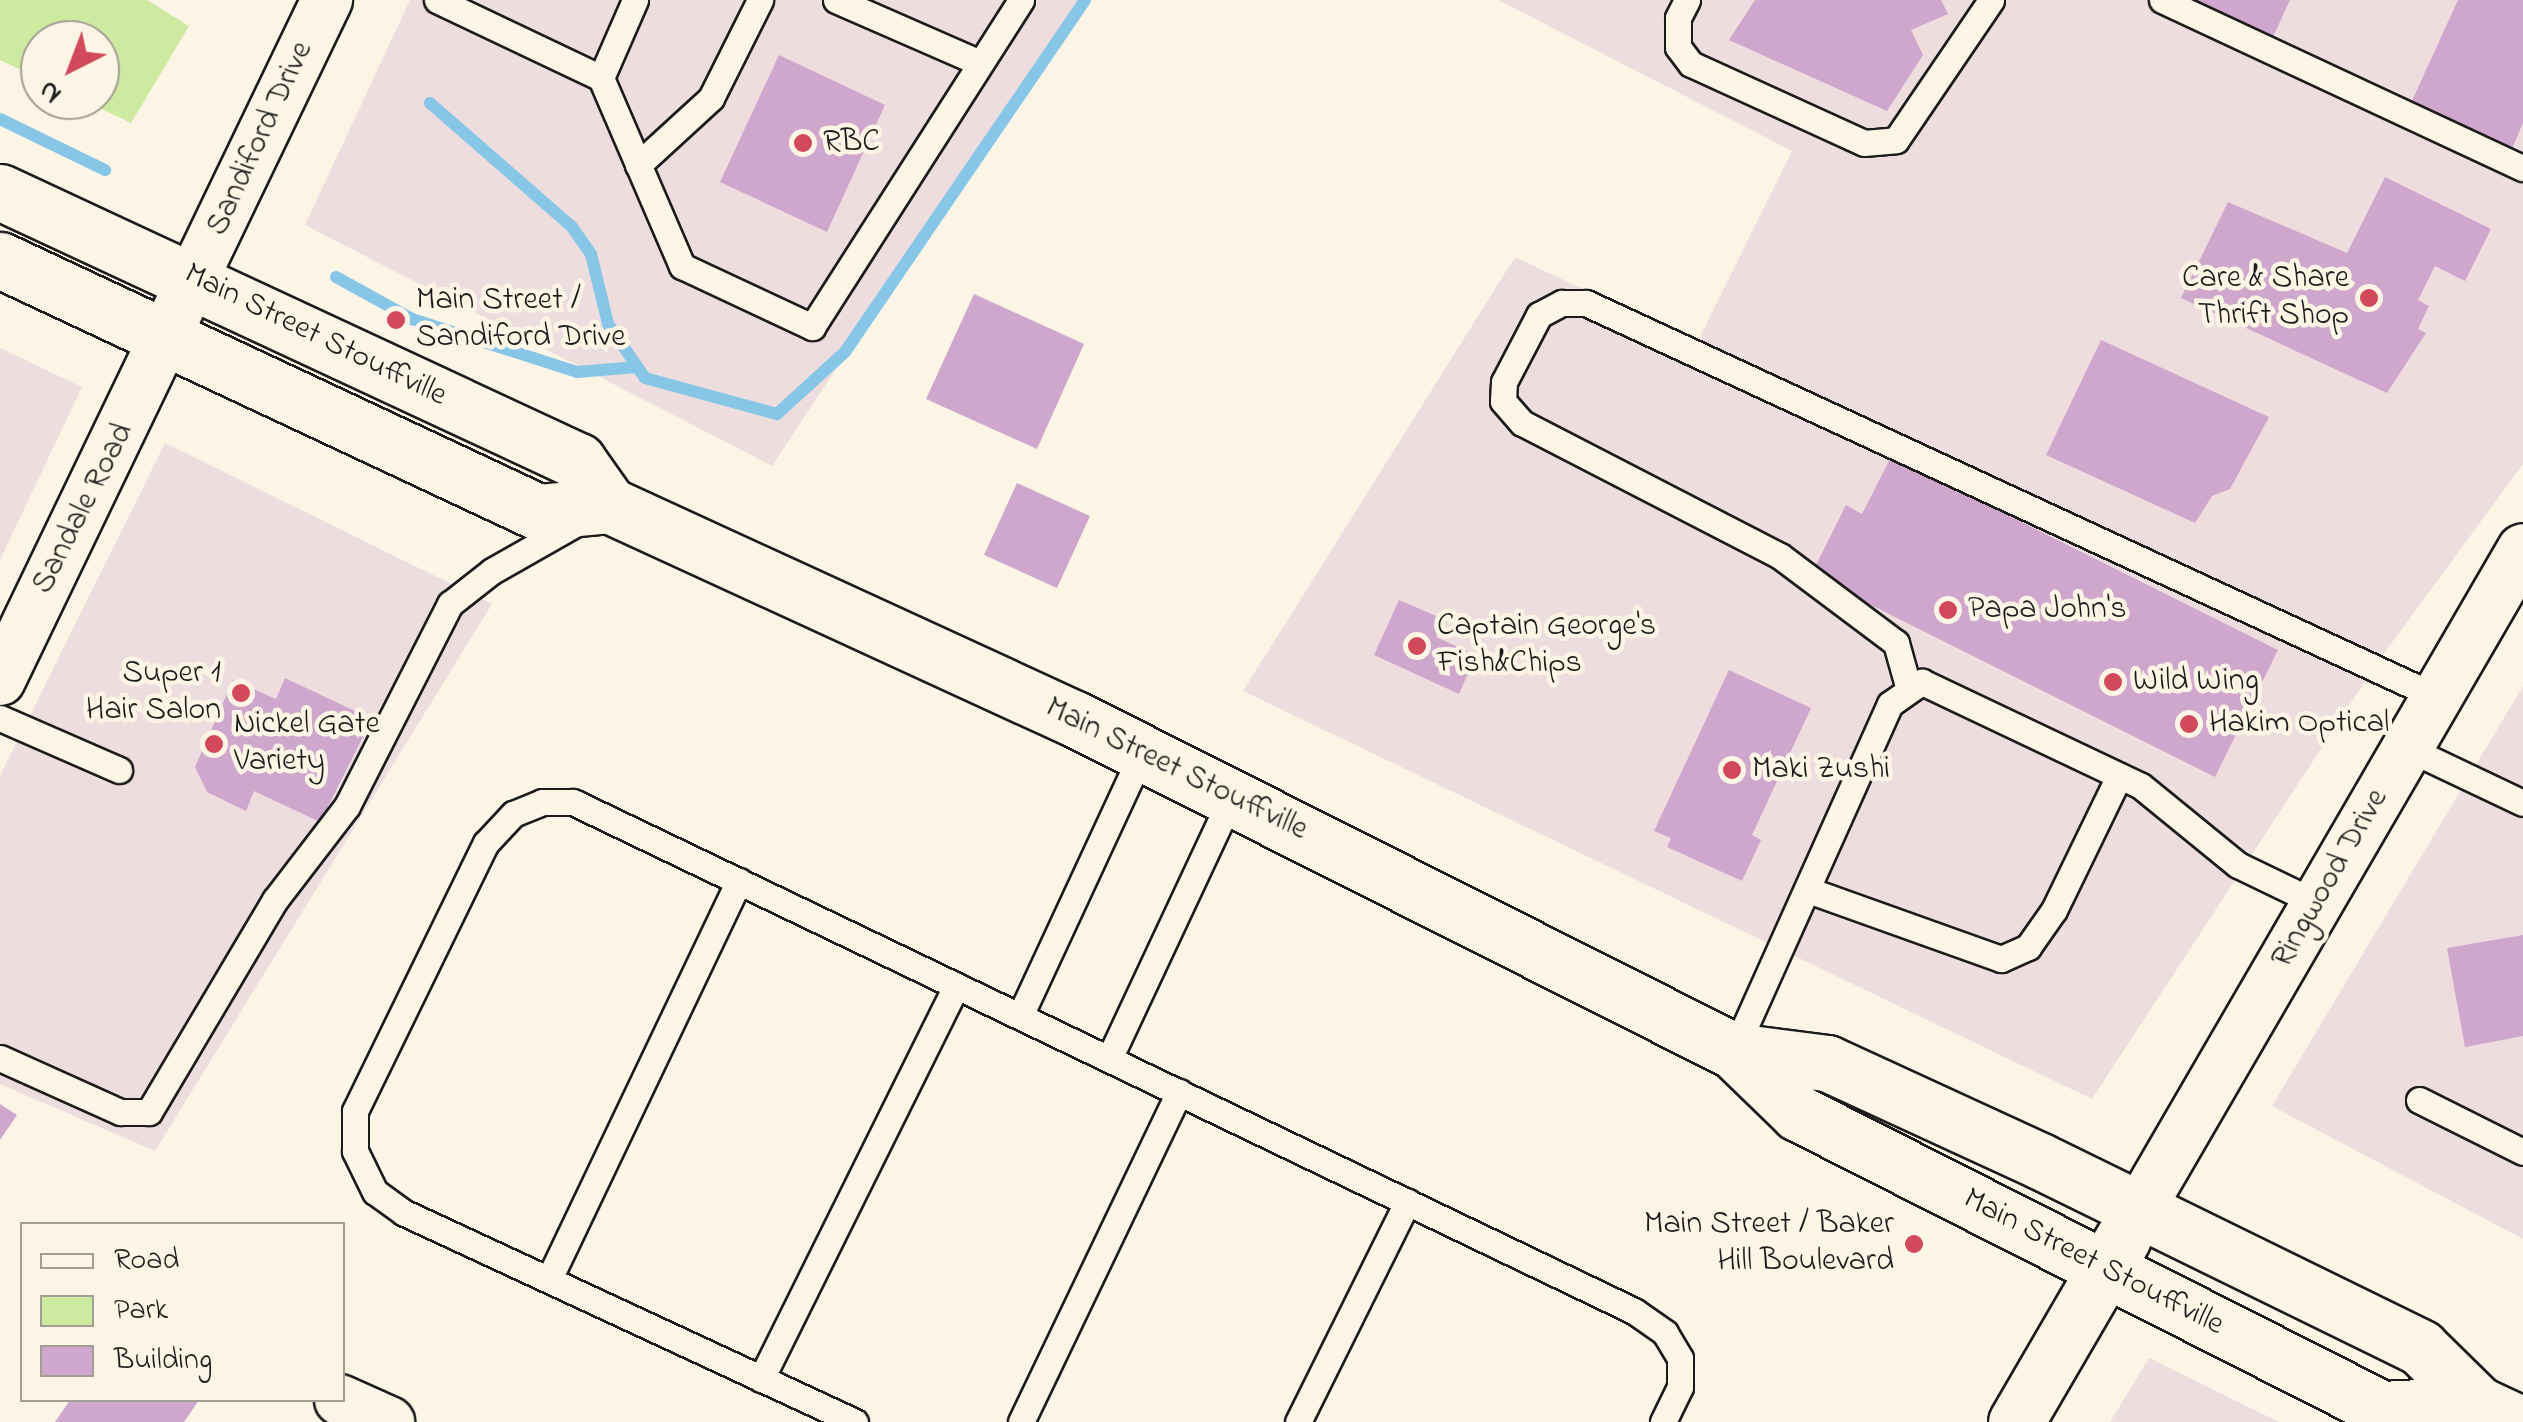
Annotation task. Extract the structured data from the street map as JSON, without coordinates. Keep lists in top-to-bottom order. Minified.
{"streets":{"main road":["Main Street Stouffville"],"street":["Sandiford Drive","Sandale Road","Ringwood Drive"]},"crossings":[["Sandiford Drive","Main Street Stouffville"],["Sandiford Drive","Sandale Road"],["Main Street Stouffville","Sandale Road"],["Main Street Stouffville","Ringwood Drive"]],"places":["RBC","Care & Share Thrift Shop","Main Street / Sandiford Drive","Papa John's","Captain George's Fish&Chips","Wild Wing","Super 1 Hair Salon","Hakim Optical","Nickel Gate Variety","Maki Zushi","Main Street / Baker Hill Boulevard"],"legend":["Road","Park","Building"],"north":"bottom left"}
